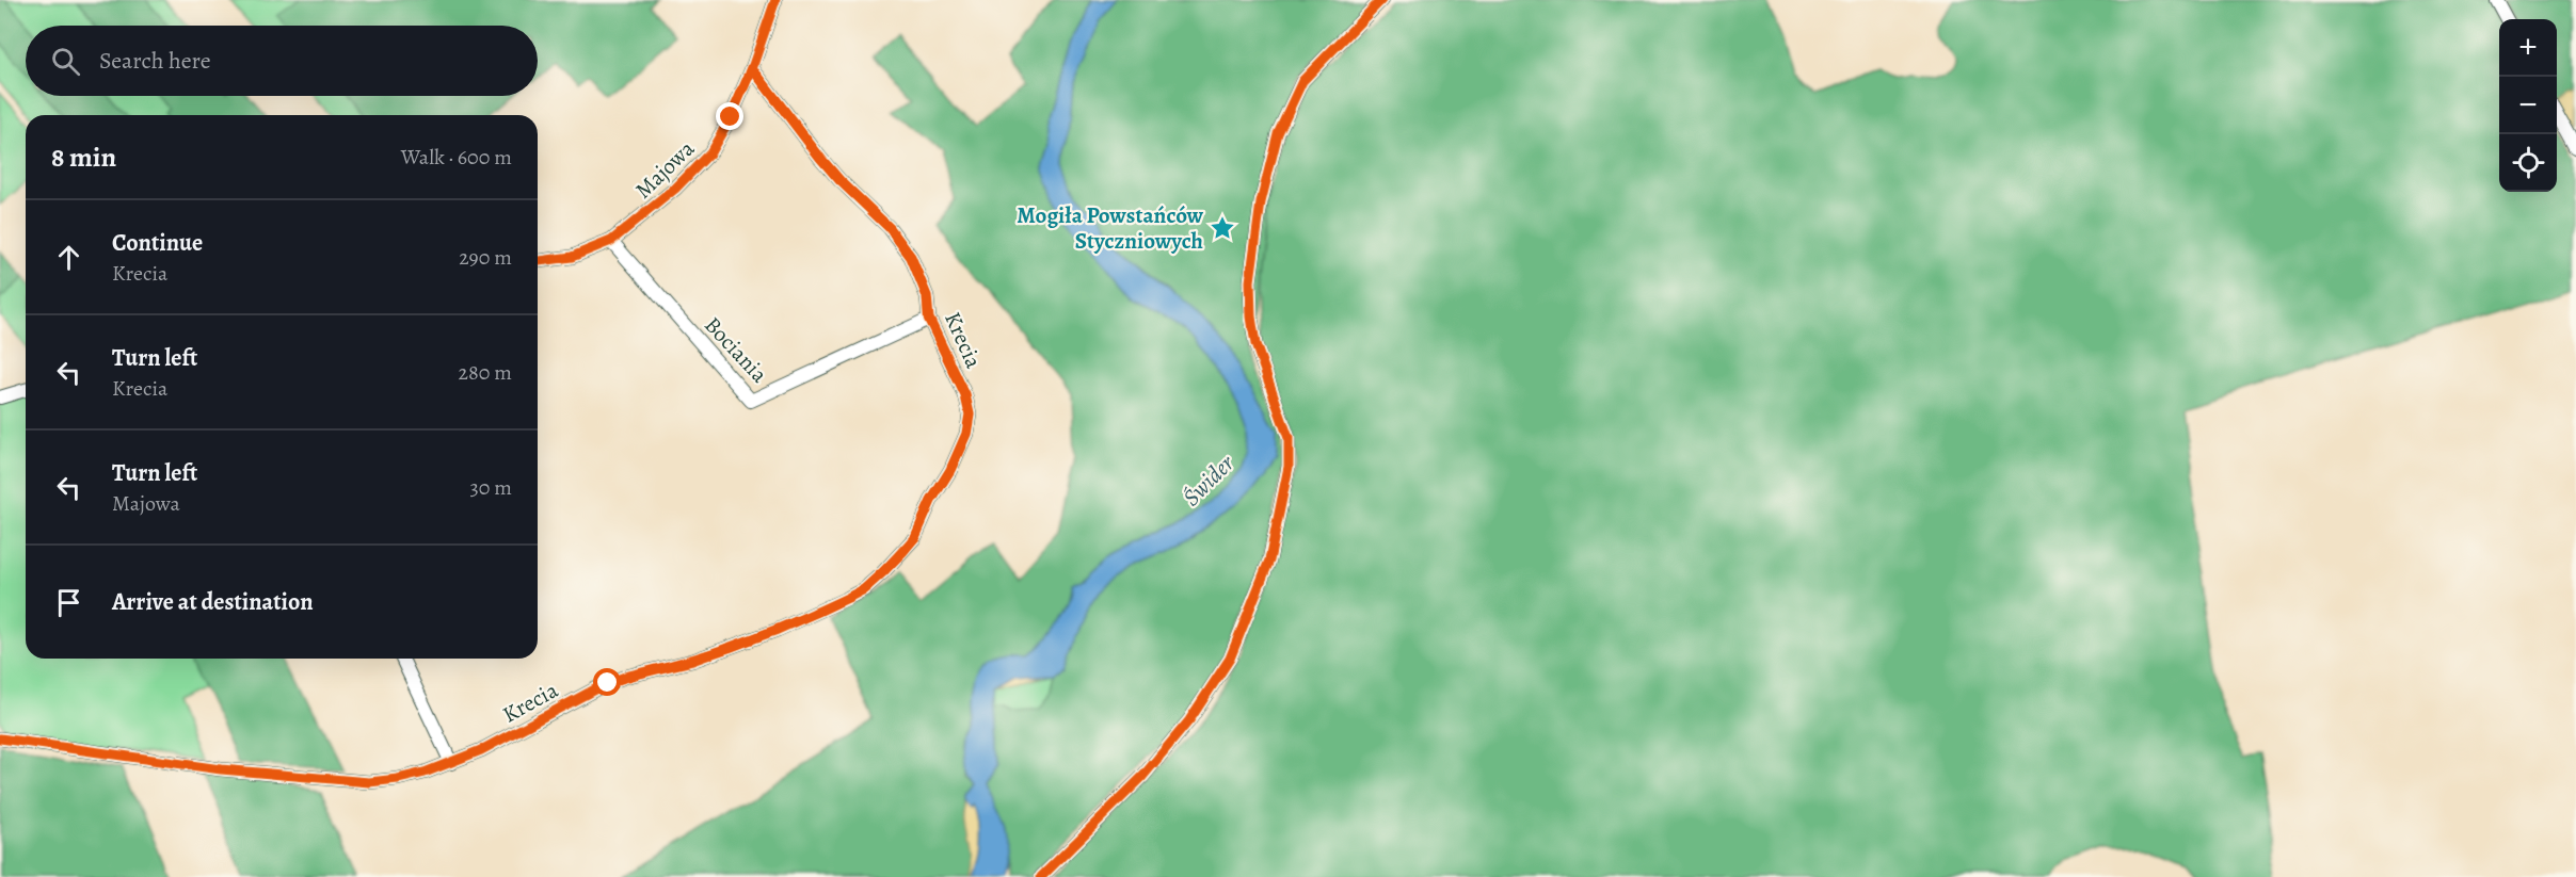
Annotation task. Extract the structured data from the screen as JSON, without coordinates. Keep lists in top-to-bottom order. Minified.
{"streets":{"street":["Majowa","Krecia","Bociania"]},"crossings":[["Majowa","Krecia"],["Majowa","Bociania"],["Krecia","Bociania"]],"water":["Świder"],"places":{"place":["Mogiła Powstańców Styczniowych"]},"page":{"map_buttons":["+","−"],"search":"Search here","heading":["8 min","Walk · 600 m"],"list":[["Continue","Krecia","290 m"],["Turn left","Krecia","280 m"],["Turn left","Majowa","30 m"],"Arrive at destination"]}}
